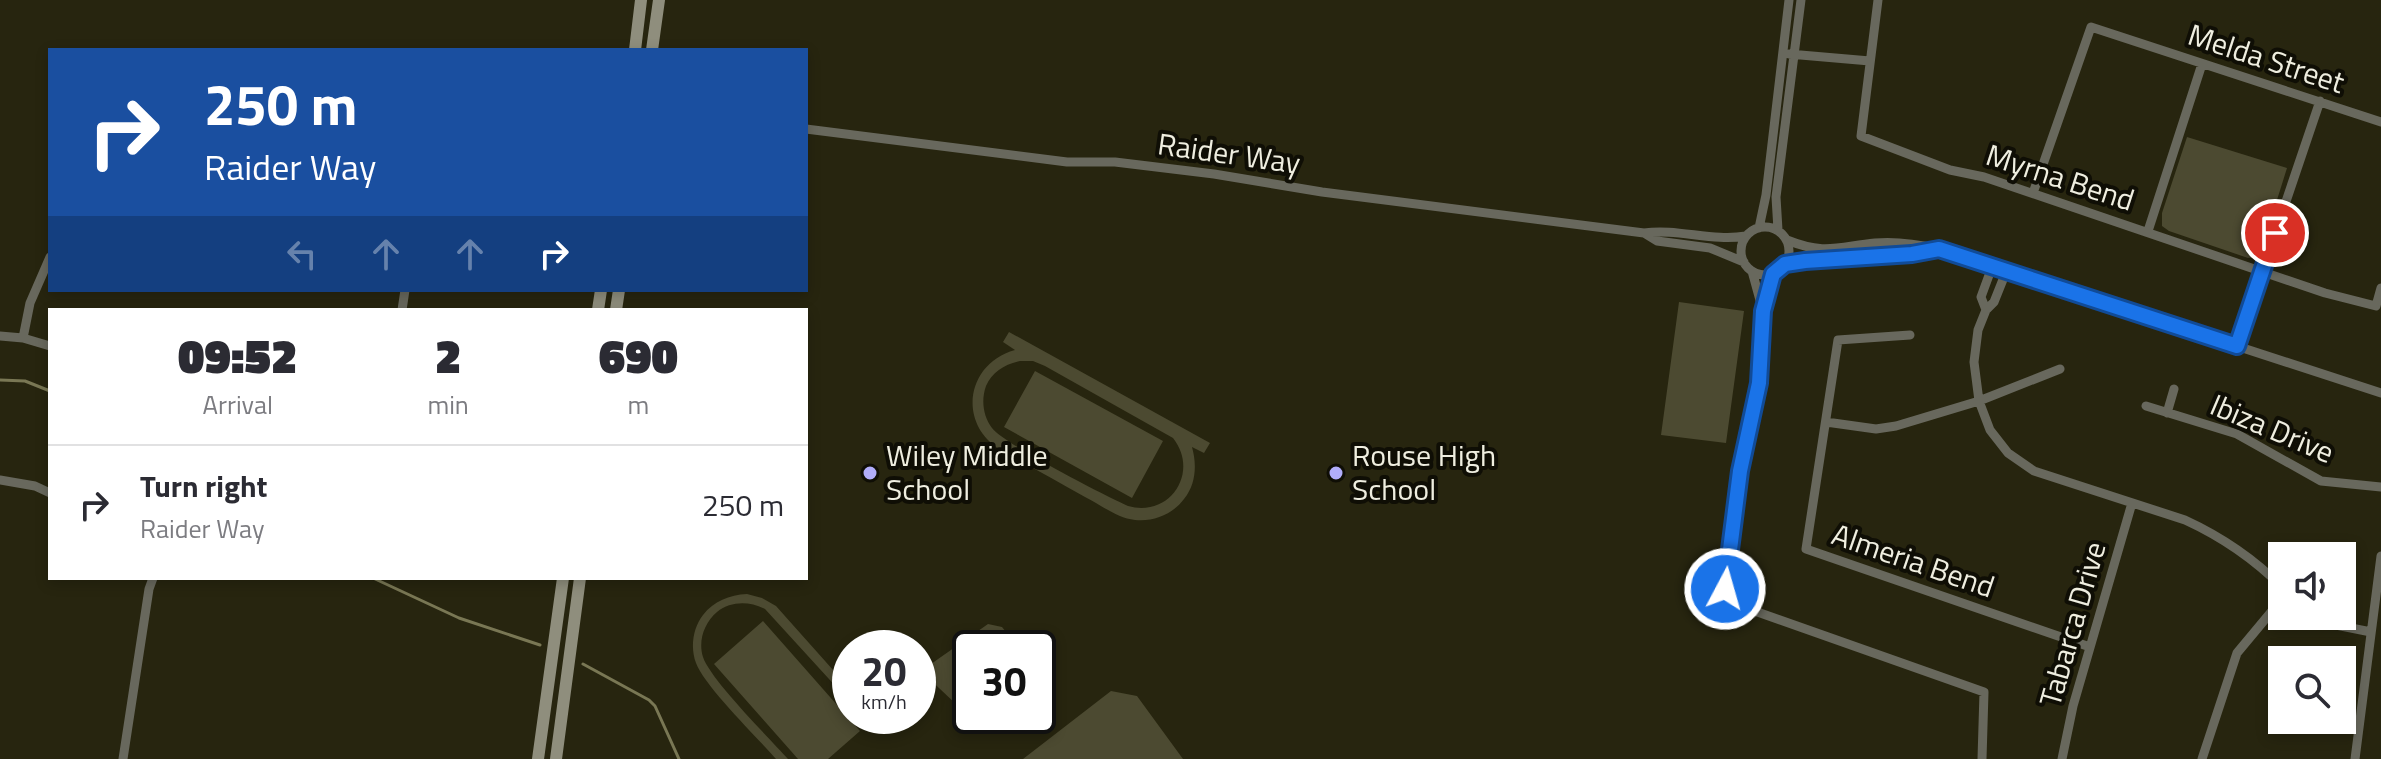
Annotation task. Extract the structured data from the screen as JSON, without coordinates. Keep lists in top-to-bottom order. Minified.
{"streets":{"street":["Melda Street","Raider Way","Myrna Bend","Ibiza Drive","Almeria Bend","Tabarca Drive"]},"crossings":[["Melda Street","Myrna Bend"],["Almeria Bend","Tabarca Drive"]],"places":["Wiley Middle School","Rouse High School"],"page":{"turn":["250 m","Raider Way"],"eta":["09:52","Arrival","2","min","690","m"],"list":[{"name":"Turn right","note":"Raider Way","value":"250 m"}],"speed":"20 km/h","limit":"30"}}
